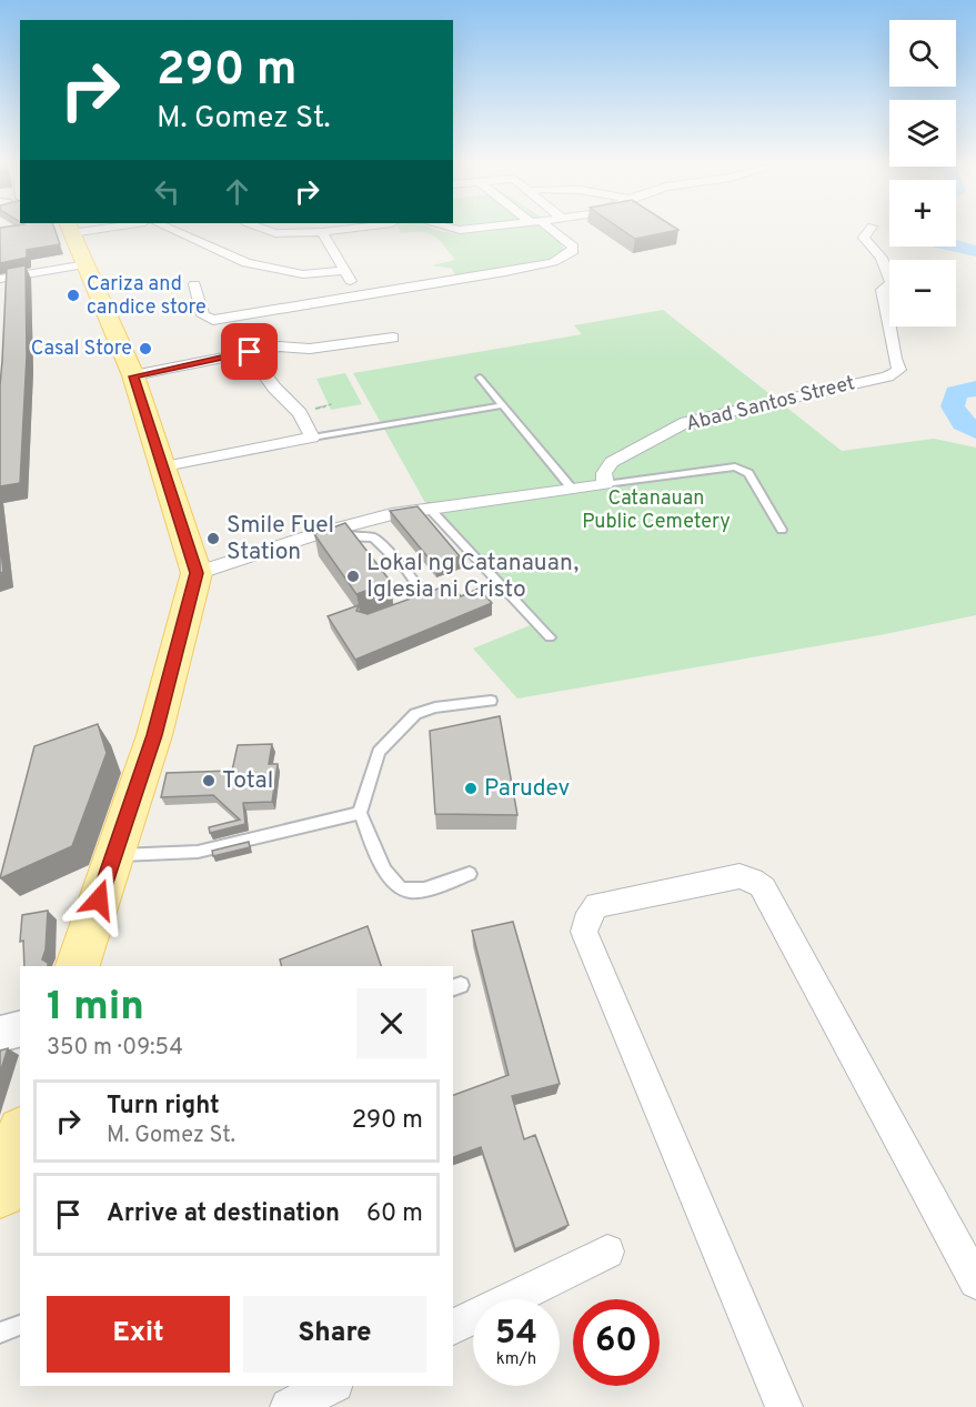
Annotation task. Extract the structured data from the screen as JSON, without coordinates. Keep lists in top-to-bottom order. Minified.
{"streets":{"street":["Abad Santos Street"]},"parks":["Catanauan Public Cemetery"],"places":["Cariza and candice store","Casal Store","Smile Fuel Station","Lokal ng Catanauan, Iglesia ni Cristo","Total","Parudev"],"page":{"map_buttons":["+","−"],"turn":["290 m","M. Gomez St."],"heading":["1 min","350 m · 09:54"],"list":[{"name":"Turn right","note":"M. Gomez St.","value":"290 m"},{"name":"Arrive at destination","value":"60 m"}],"buttons":["Exit","Share"],"speed":"54 km/h","limit":"60"}}
